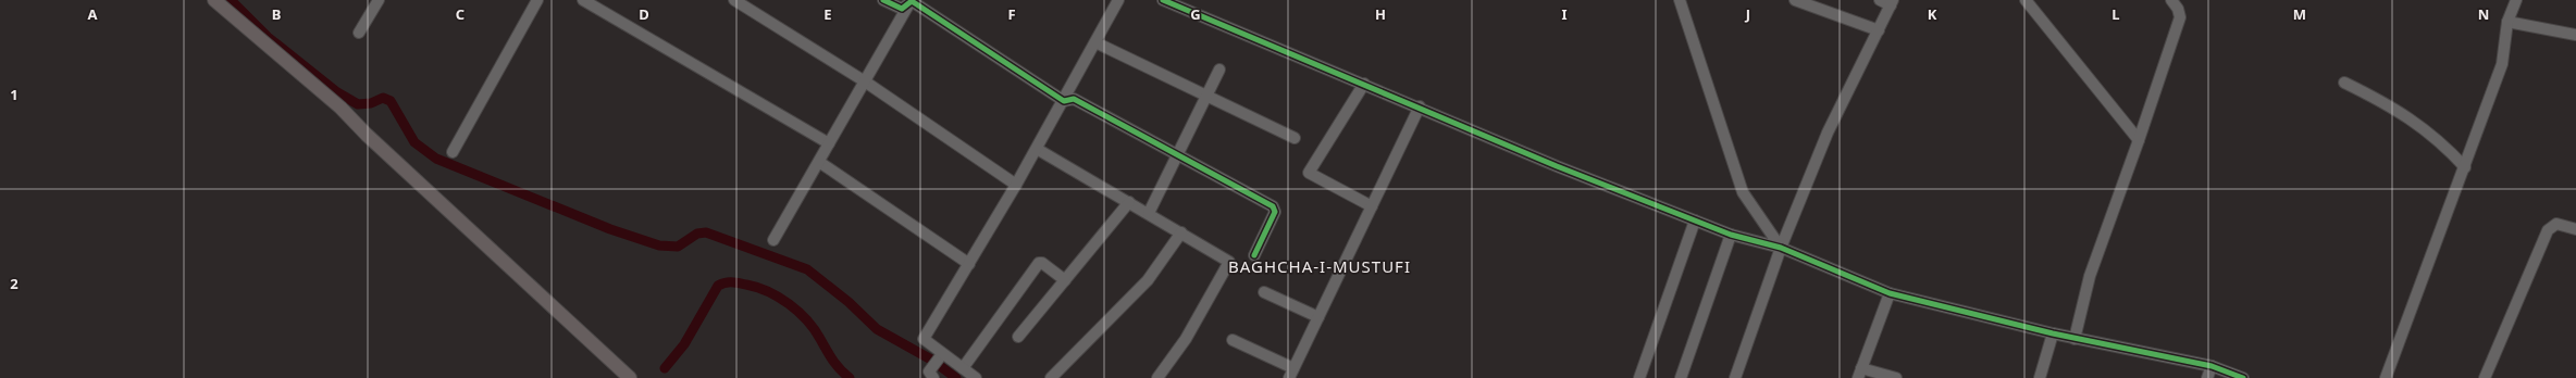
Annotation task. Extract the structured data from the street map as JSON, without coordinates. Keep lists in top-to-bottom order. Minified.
{"districts":["BAGHCHA-I-MUSTUFI"],"grid":{"columns":["A","B","C","D","E","F","G","H","I","J","K","L","M","N"],"rows":["1","2"]}}
